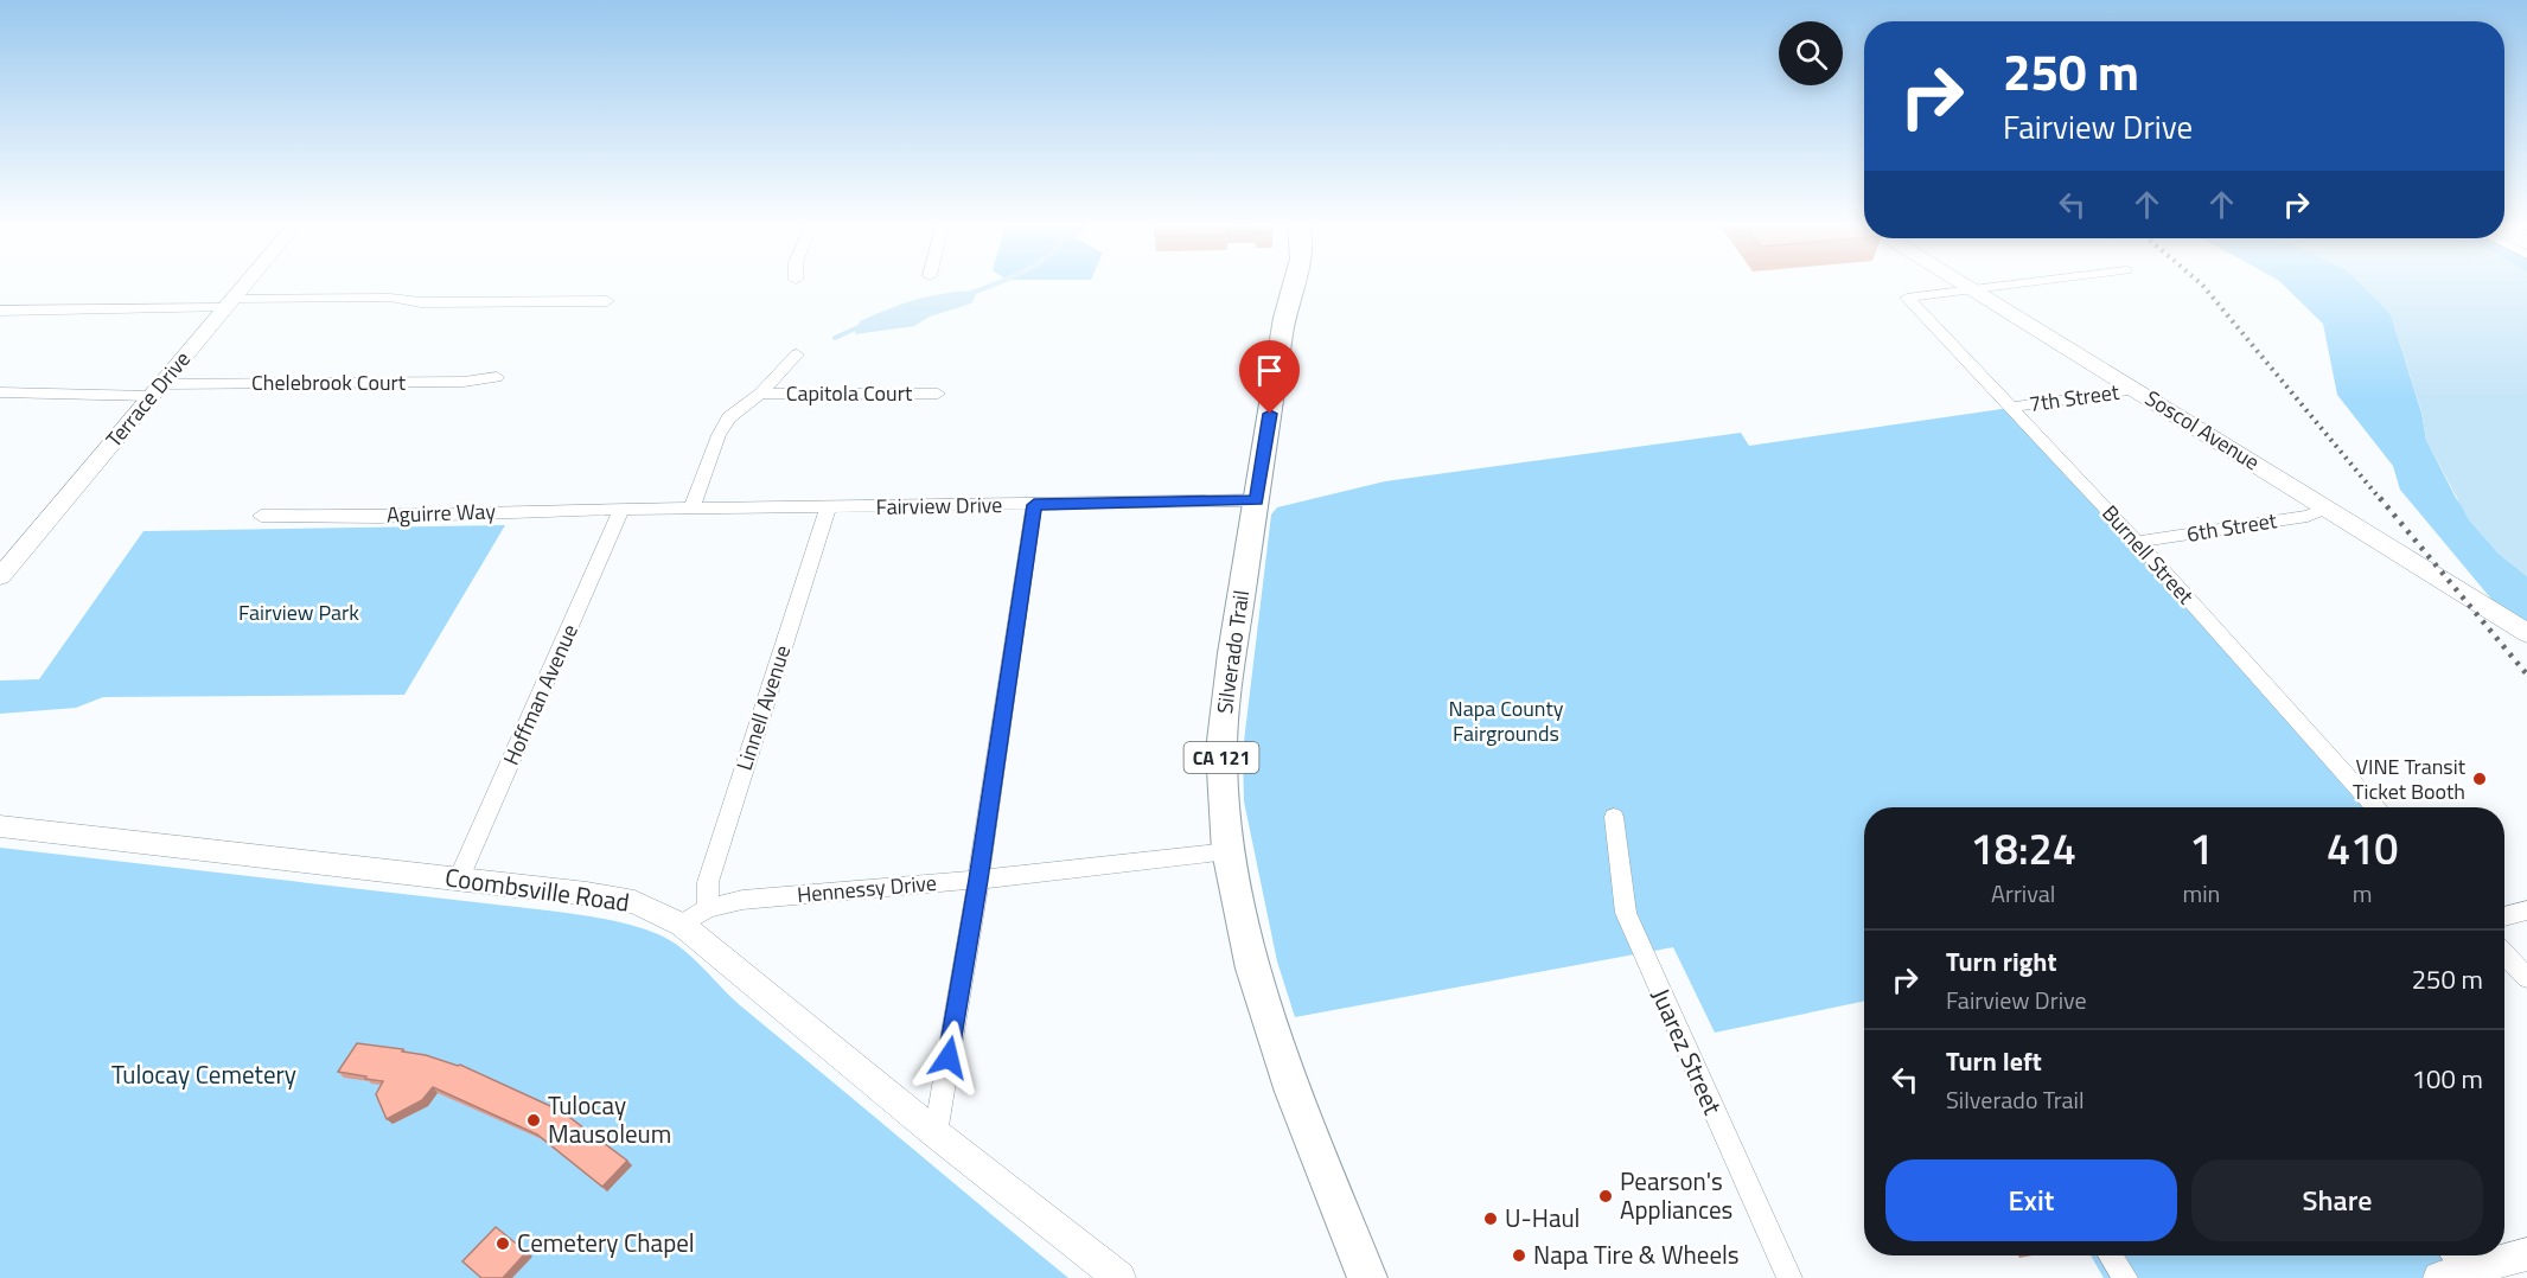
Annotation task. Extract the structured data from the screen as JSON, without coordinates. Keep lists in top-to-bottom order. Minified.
{"streets":{"main road":["Soscol Avenue","Silverado Trail","CA 121"],"street":["Chelebrook Court","Capitola Court","7th Street","Terrace Drive","Fairview Drive","Aguirre Way","6th Street","Burnell Street","Hoffman Avenue","Linnell Avenue","Hennessy Drive","Coombsville Road","Juarez Street"]},"crossings":[["Chelebrook Court","Terrace Drive"],["7th Street","Soscol Avenue"],["7th Street","Burnell Street"],["Soscol Avenue","6th Street"],["Soscol Avenue","Burnell Street"],["Fairview Drive","Aguirre Way"],["Fairview Drive","Silverado Trail"],["Fairview Drive","Hoffman Avenue"],["Fairview Drive","Linnell Avenue"],["Aguirre Way","Hoffman Avenue"],["6th Street","Burnell Street"],["Silverado Trail","Hennessy Drive"],["Hoffman Avenue","Coombsville Road"],["Linnell Avenue","Hennessy Drive"],["Hennessy Drive","Coombsville Road"]],"parks":["Fairview Park","Napa County Fairgrounds","Tulocay Cemetery"],"places":["VINE Transit Ticket Booth","Tulocay Mausoleum","Pearson's Appliances","U-Haul","Cemetery Chapel","Napa Tire & Wheels"],"page":{"turn":["250 m","Fairview Drive"],"eta":["18:24","Arrival","1","min","410","m"],"list":[{"name":"Turn right","note":"Fairview Drive","value":"250 m"},{"name":"Turn left","note":"Silverado Trail","value":"100 m"}],"buttons":["Exit","Share"]}}
